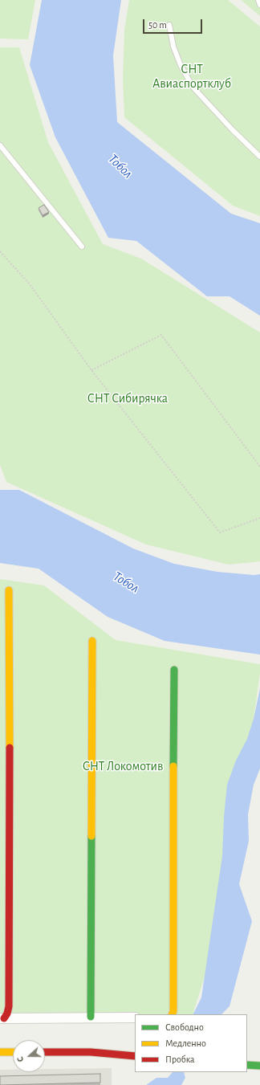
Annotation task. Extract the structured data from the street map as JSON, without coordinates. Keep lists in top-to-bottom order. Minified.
{"water":["Тобол"],"parks":["СНТ Авиаспортклуб","СНТ Сибирячка","СНТ Локомотив"],"legend":["Свободно","Медленно","Пробка"],"scale_bar":"50 m","north":"left"}
